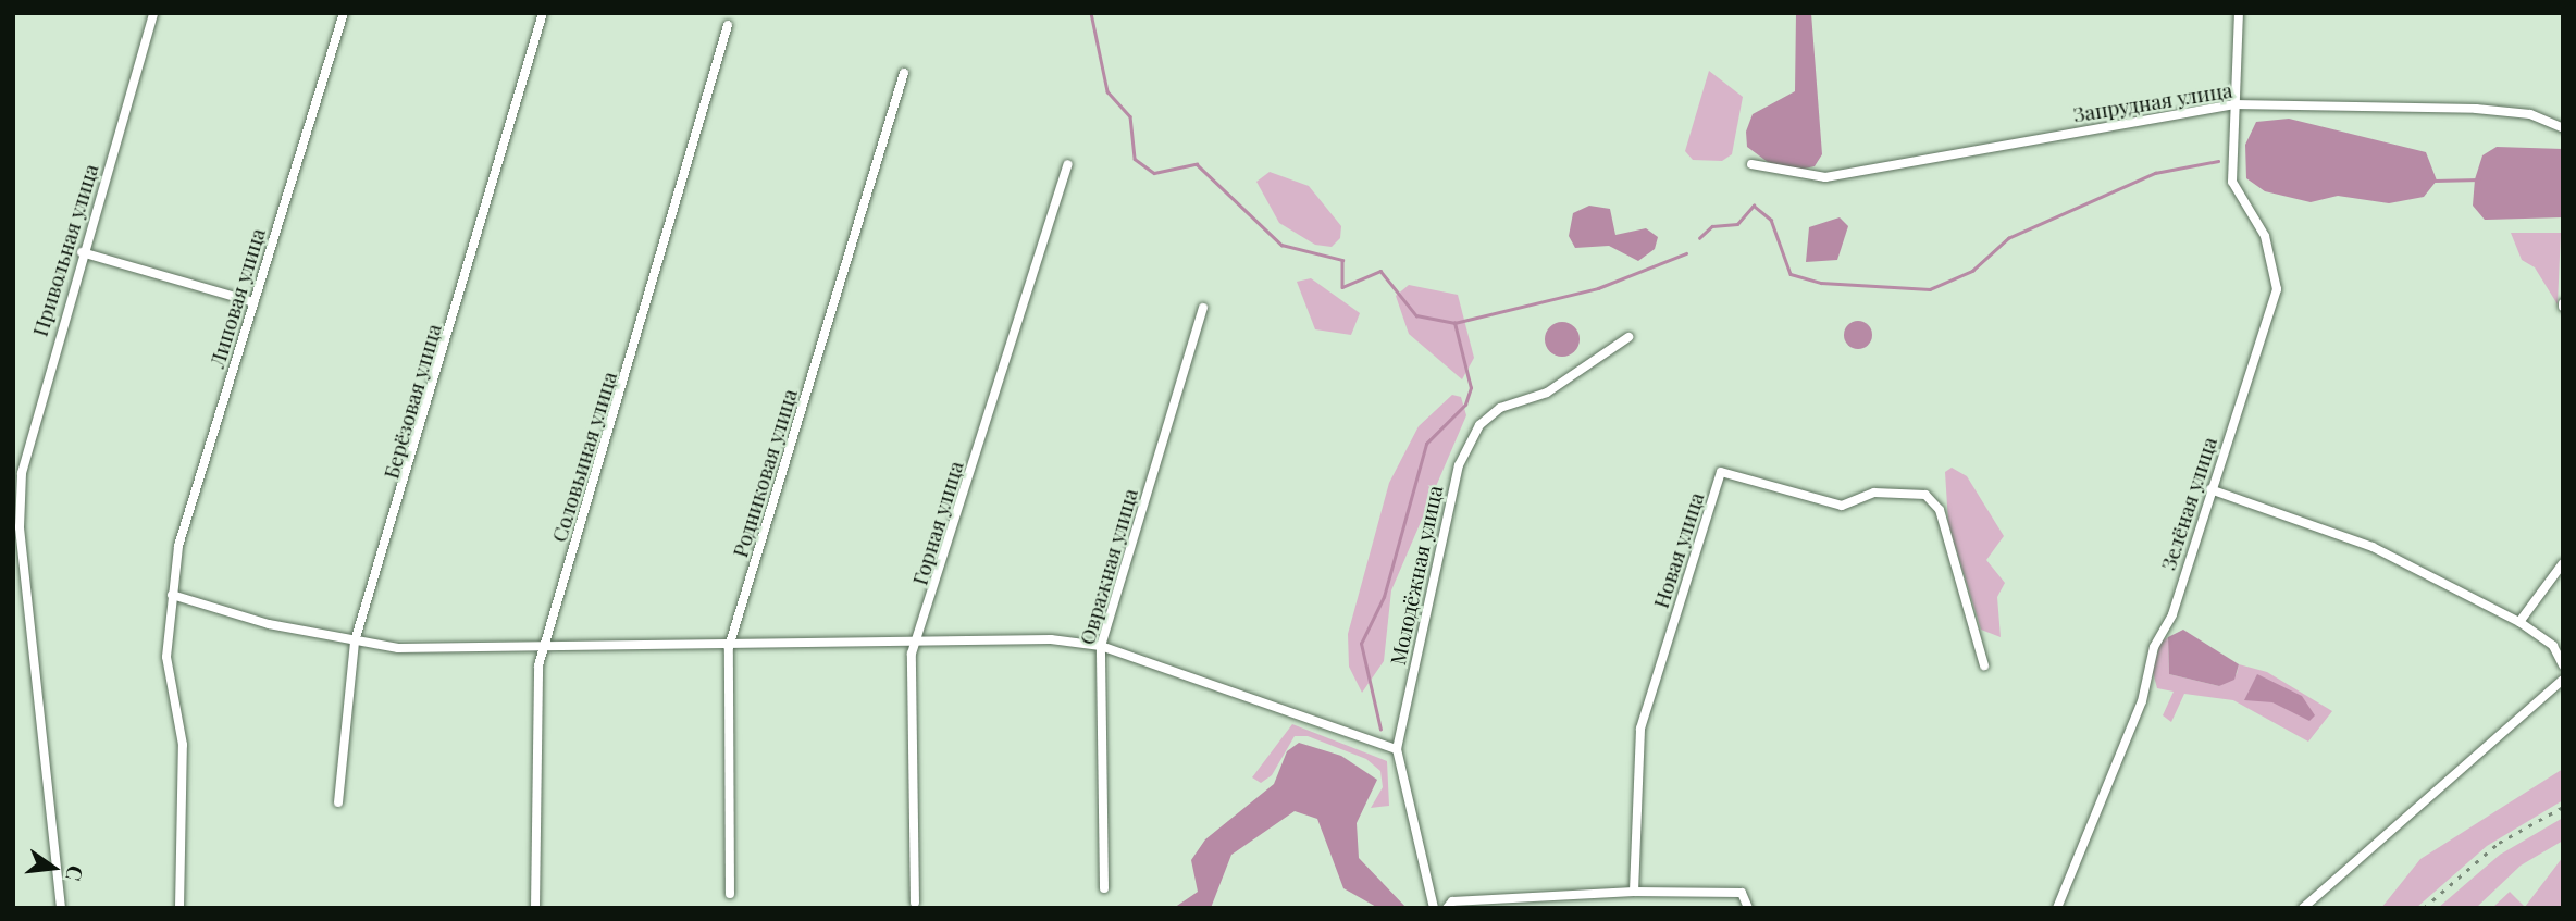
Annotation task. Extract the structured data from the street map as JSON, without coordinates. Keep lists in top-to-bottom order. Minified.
{"streets":{"street":["Запрудная улица","Привольная улица","Липовая улица","Берёзовая улица","Соловьиная улица","Родниковая улица","Зелёная улица","Горная улица","Новая улица","Овражная улица","Молодёжная улица"]},"crossings":[["Запрудная улица","Зелёная улица"]],"north":"right"}
